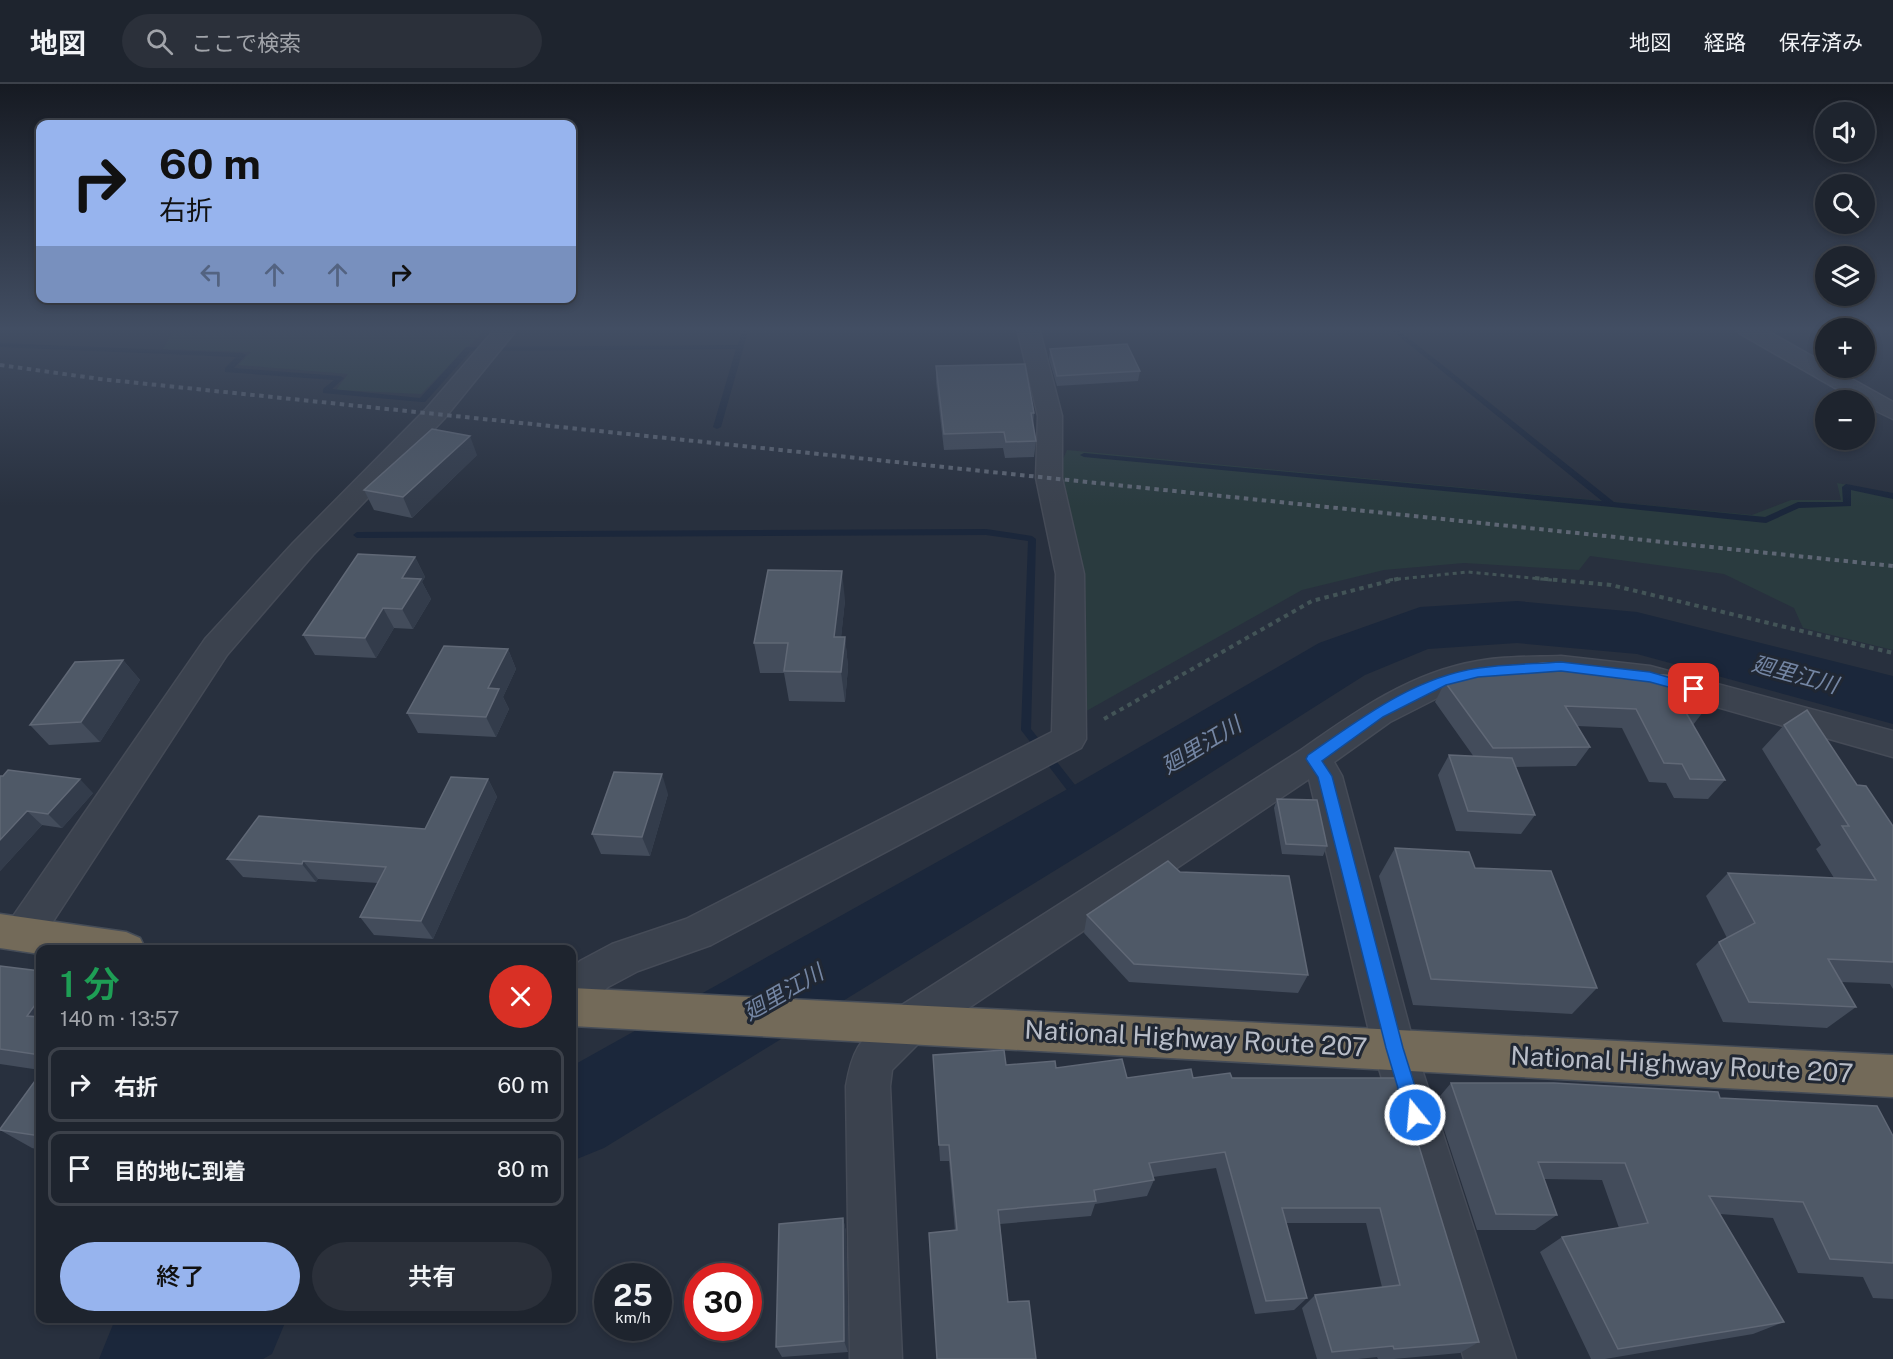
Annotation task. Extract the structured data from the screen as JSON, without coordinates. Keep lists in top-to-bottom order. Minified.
{"streets":{"highway":["National Highway Route 207"]},"water":["廻里江川"],"page":{"header":"地図","search":"ここで検索","nav":["地図","経路","保存済み"],"map_buttons":["+","−"],"turn":["60 m","右折"],"heading":["1 分","140 m · 13:57"],"list":[{"name":"右折","value":"60 m"},{"name":"目的地に到着","value":"80 m"}],"buttons":["終了","共有"],"speed":"25 km/h","limit":"30"}}
